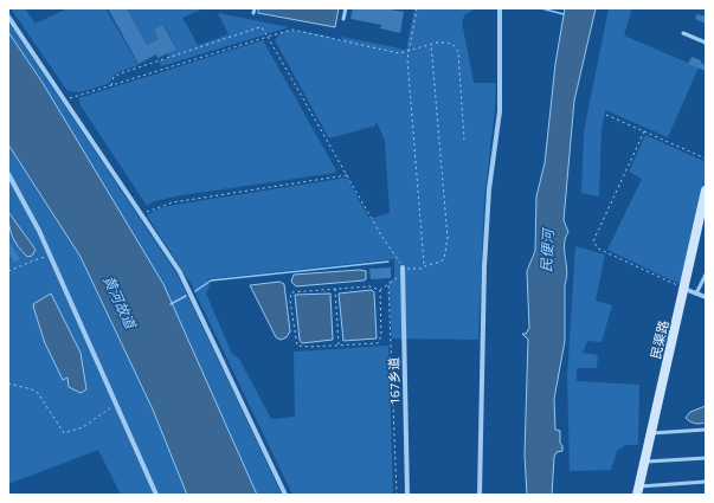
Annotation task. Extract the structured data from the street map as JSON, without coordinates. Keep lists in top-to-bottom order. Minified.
{"streets":{"street":["民渠路","167乡道"]},"water":["民便河","黄河故道"]}
